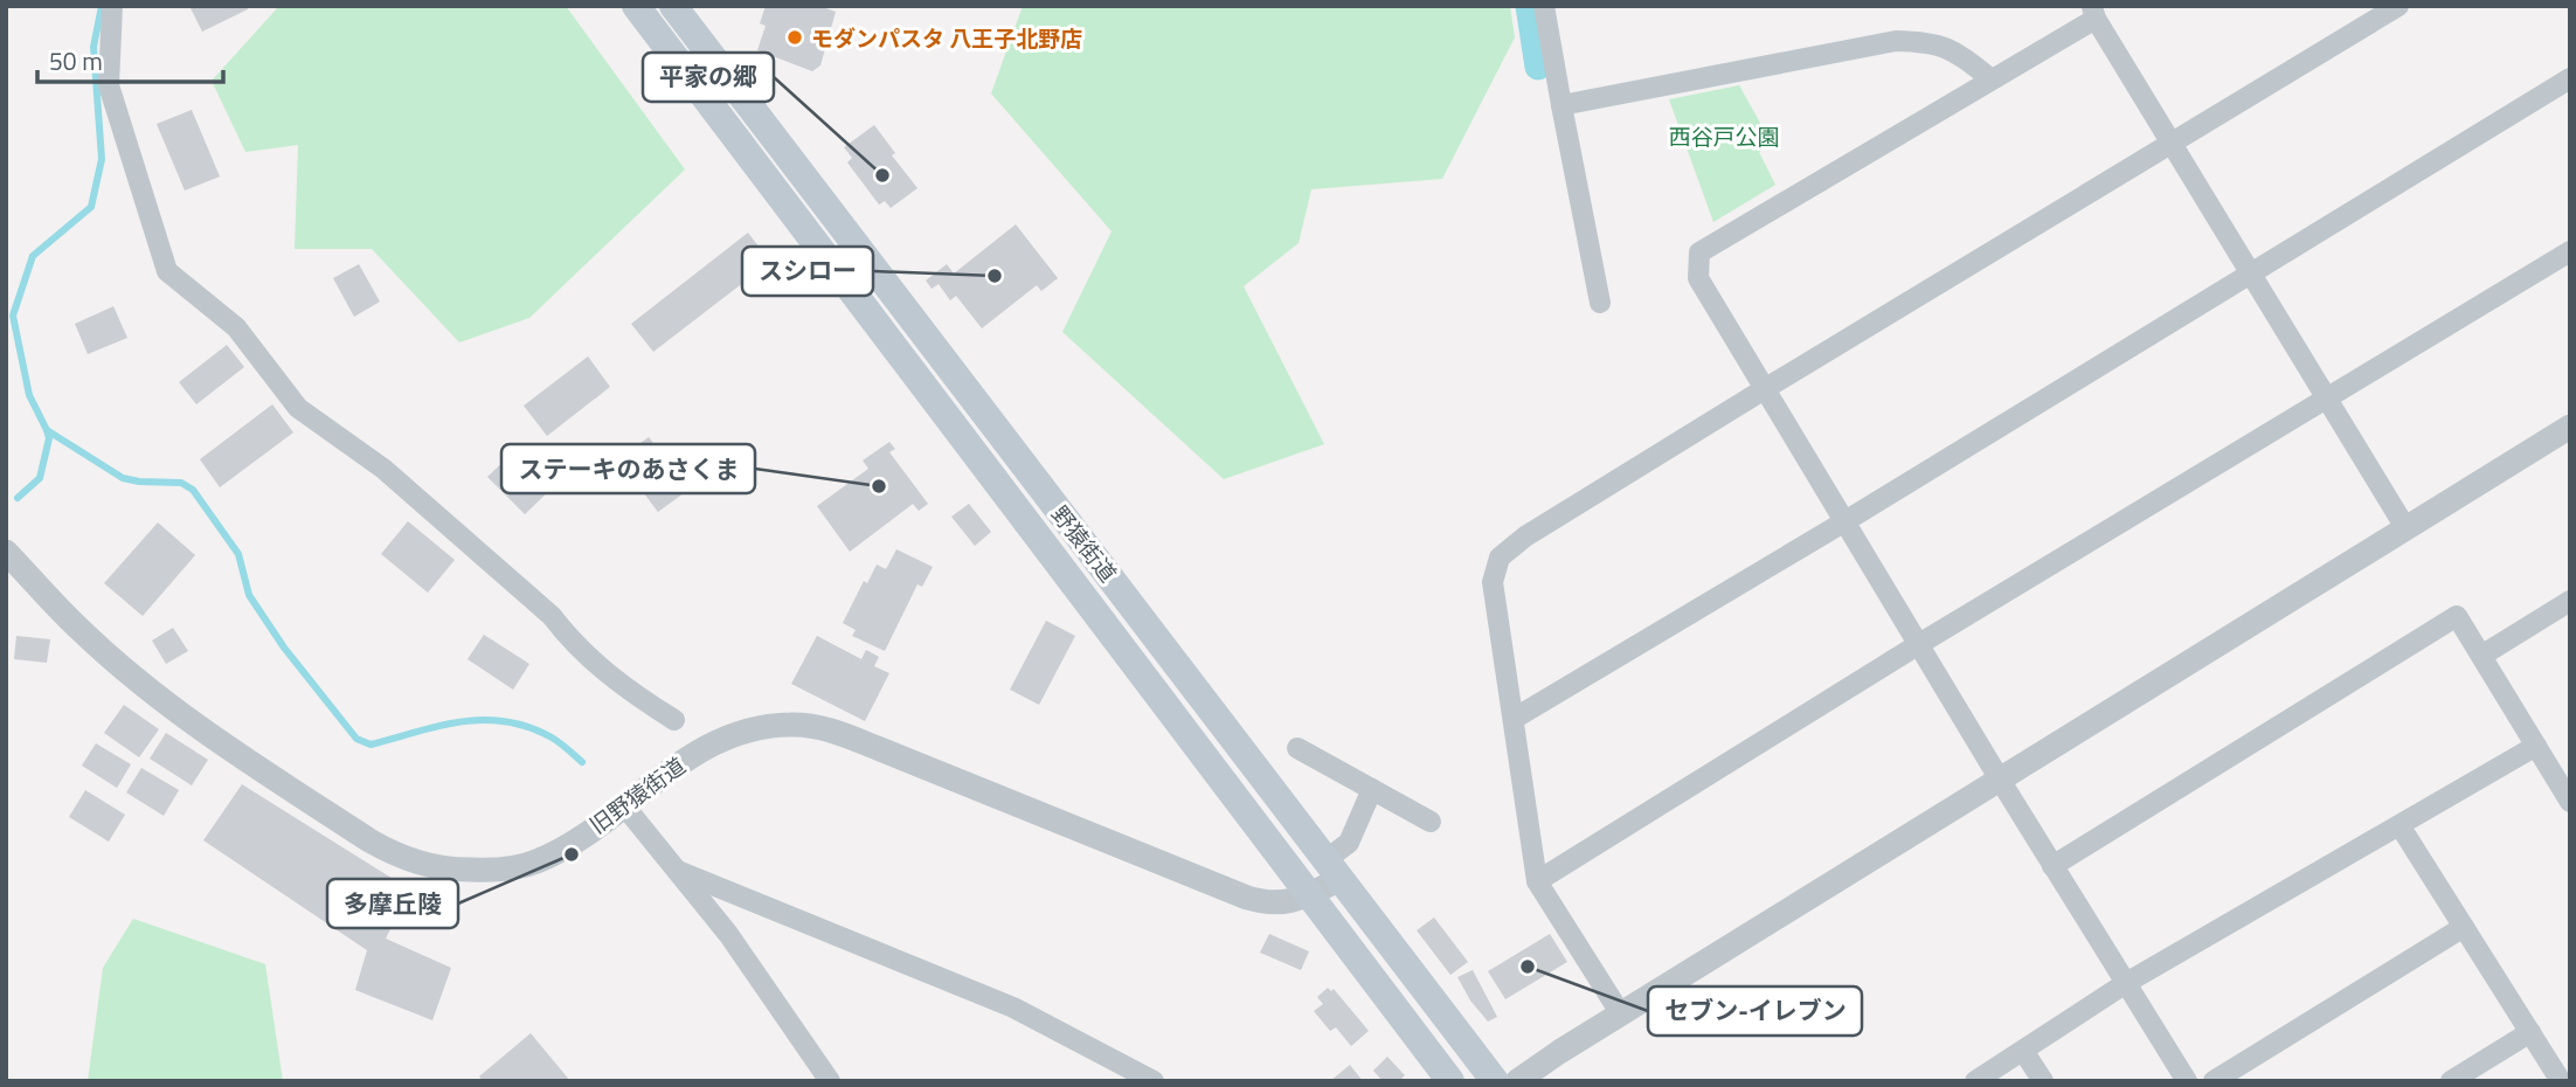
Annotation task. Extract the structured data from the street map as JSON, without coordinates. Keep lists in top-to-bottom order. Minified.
{"streets":{"main road":["野猿街道"],"street":["旧野猿街道"]},"crossings":[["野猿街道","旧野猿街道"]],"parks":["西谷戸公園"],"places":["モダンパスタ 八王子北野店","平家の郷","スシロー","ステーキのあさくま","多摩丘陵","セブン-イレブン"],"scale_bar":"50 m"}
